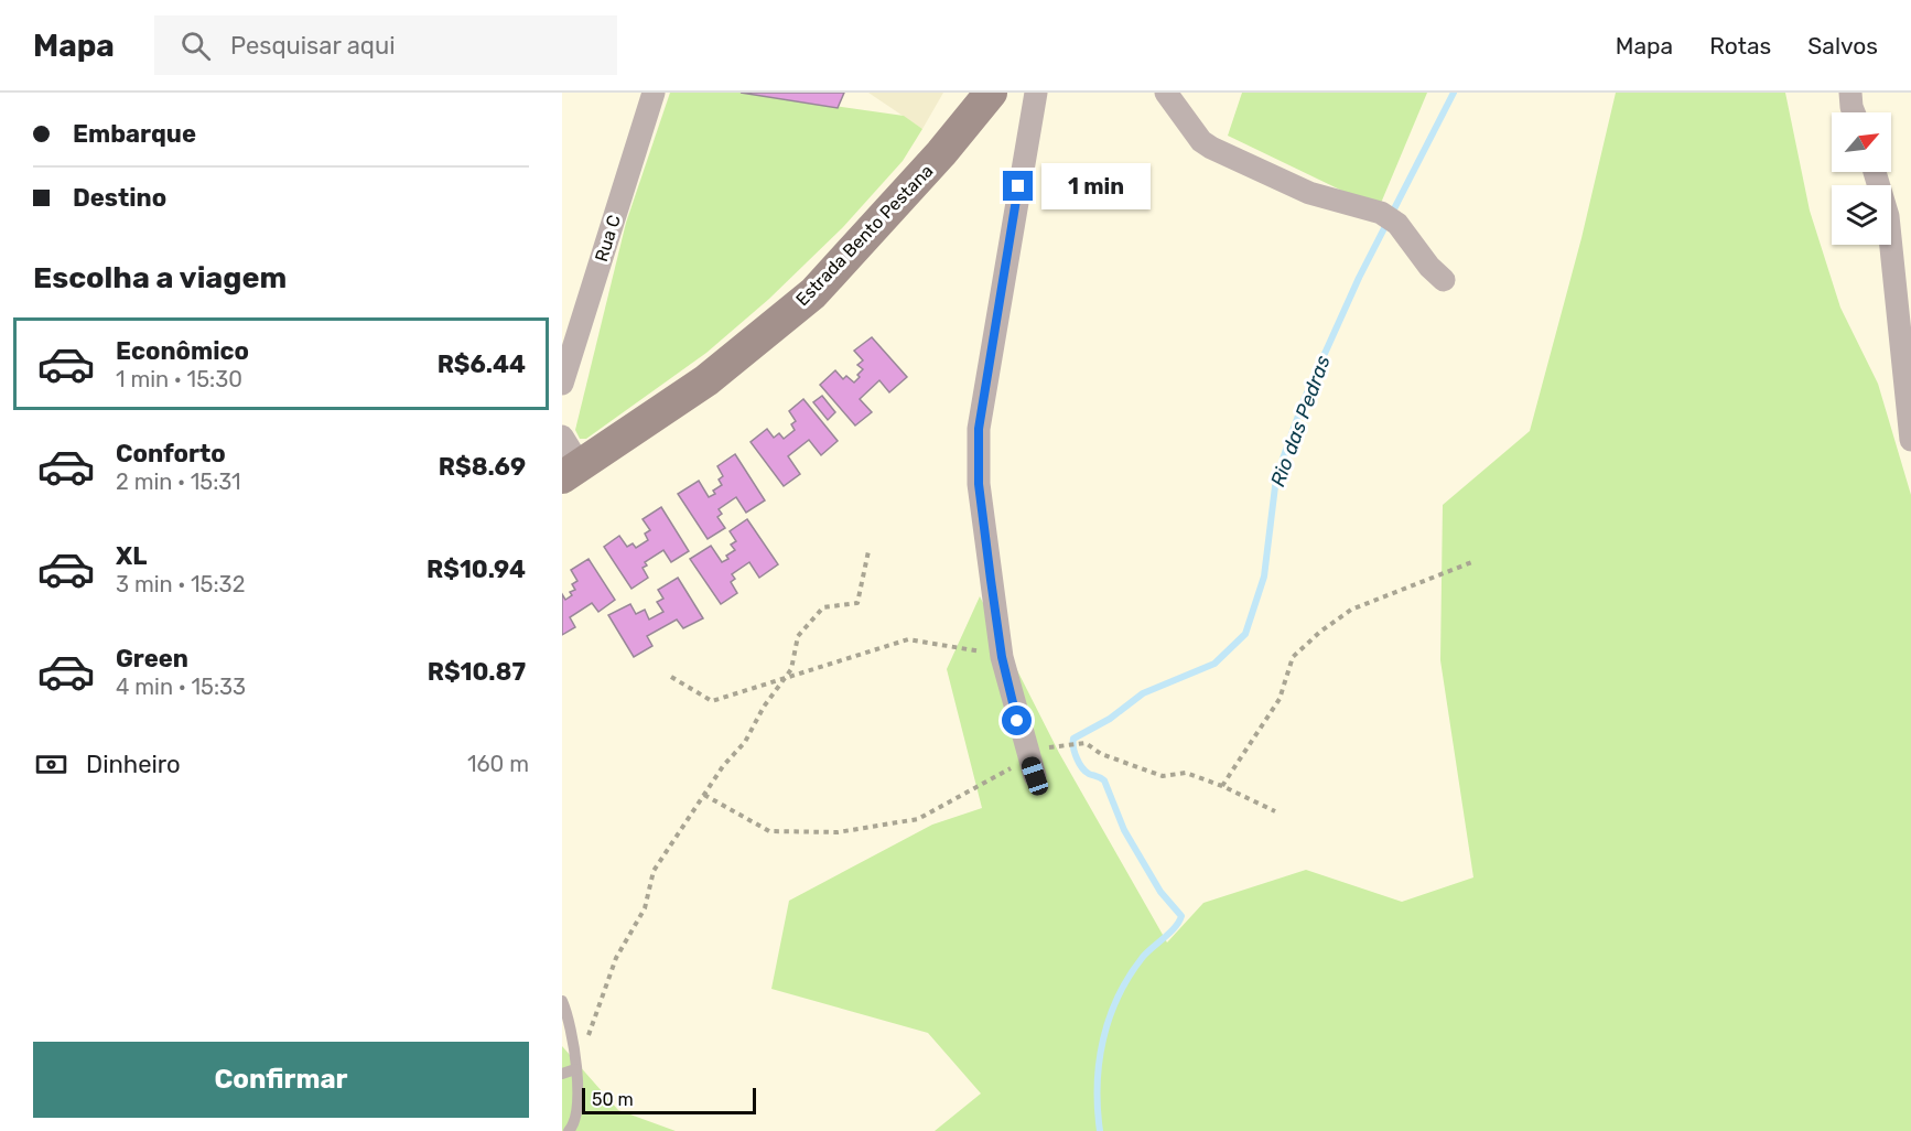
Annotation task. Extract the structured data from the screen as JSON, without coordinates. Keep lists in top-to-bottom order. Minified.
{"streets":{"main road":["Estrada Bento Pestana"],"street":["Rua C"]},"water":["Rio das Pedras"],"scale_bar":"50 m","north":"top right","page":{"header":"Mapa","search":"Pesquisar aqui","nav":["Mapa","Rotas","Salvos"],"banner":["Embarque","Destino"],"bubble":"1 min","heading":"Escolha a viagem","list":[{"name":"Econômico","note":"1 min · 15:30","value":"R$6.44"},{"name":"Conforto","note":"2 min · 15:31","value":"R$8.69"},{"name":"XL","note":"3 min · 15:32","value":"R$10.94"},{"name":"Green","note":"4 min · 15:33","value":"R$10.87"}],"pay":["Dinheiro","160 m"],"buttons":"Confirmar","scale":"50 m"}}
